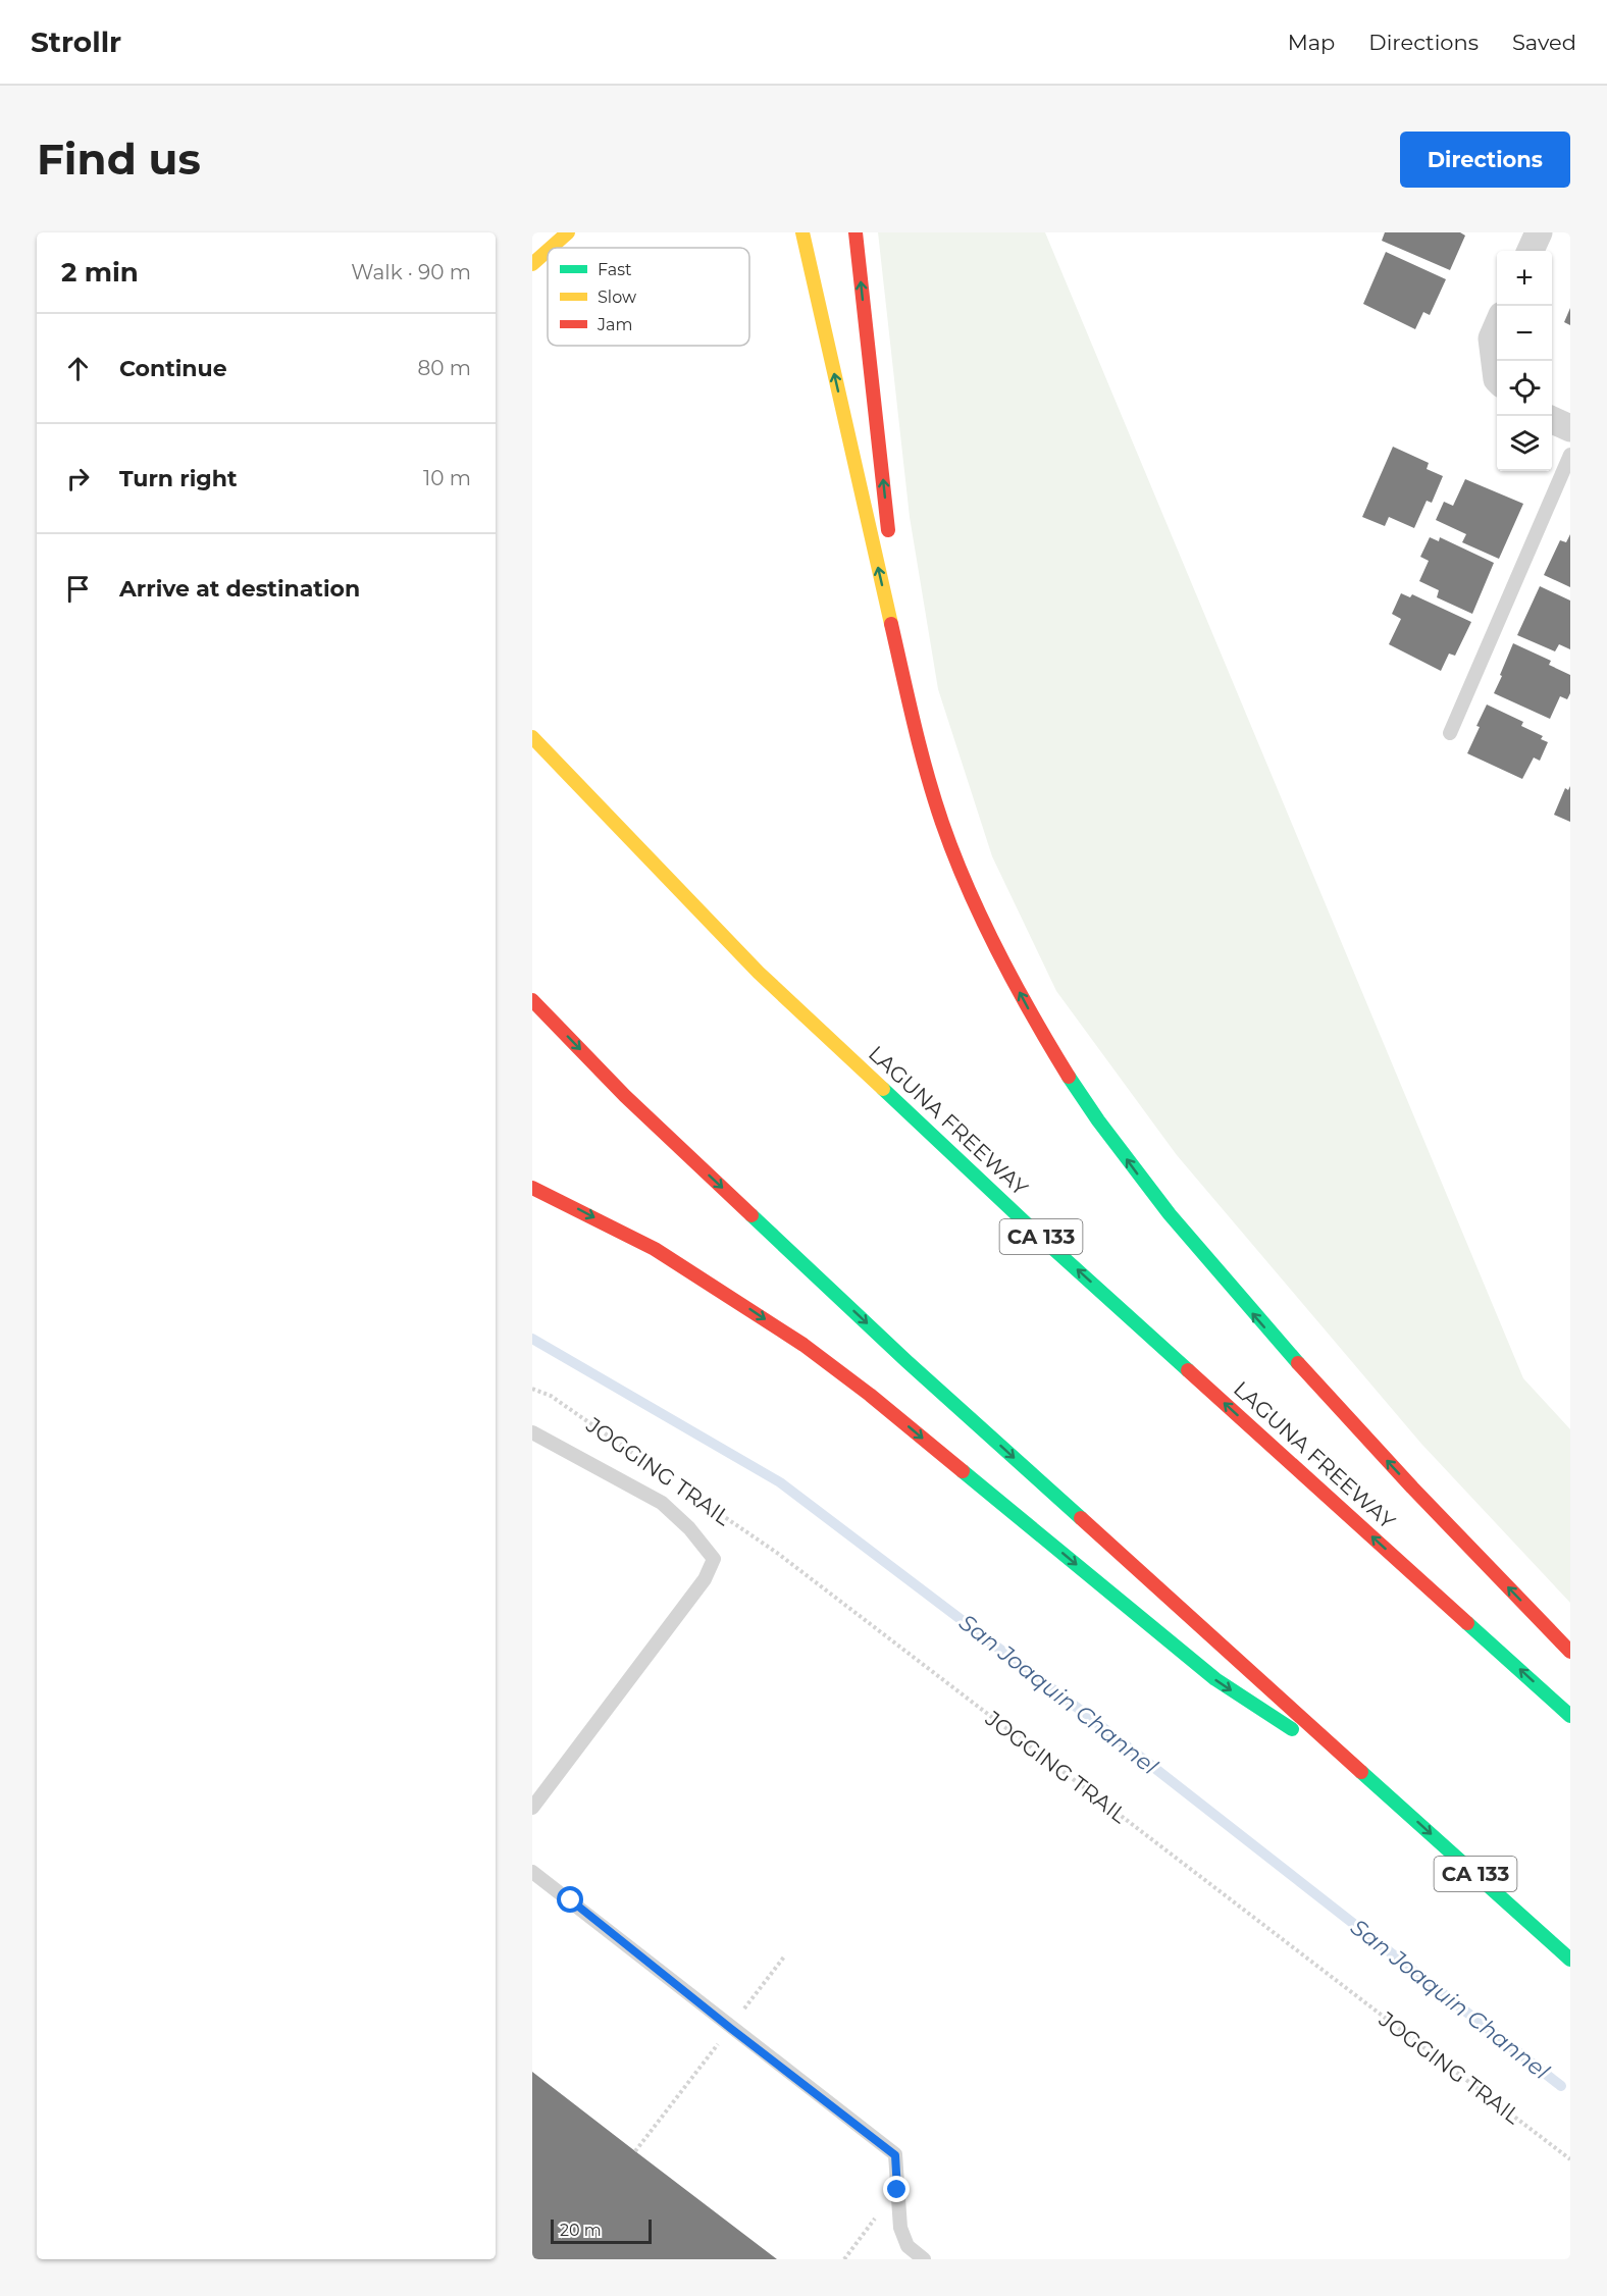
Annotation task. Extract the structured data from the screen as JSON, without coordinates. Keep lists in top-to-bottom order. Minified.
{"streets":{"highway":["LAGUNA FREEWAY","CA 133"],"path":["JOGGING TRAIL"]},"water":["San Joaquin Channel"],"legend":["Fast","Slow","Jam"],"scale_bar":"20 m","page":{"header":"Strollr","nav":["Map","Directions","Saved"],"buttons":"Directions","title":"Find us","heading":["2 min","Walk · 90 m"],"map_buttons":["+","−"],"list":[["Continue","80 m"],["Turn right","10 m"],"Arrive at destination"],"scale":"20 m"}}
